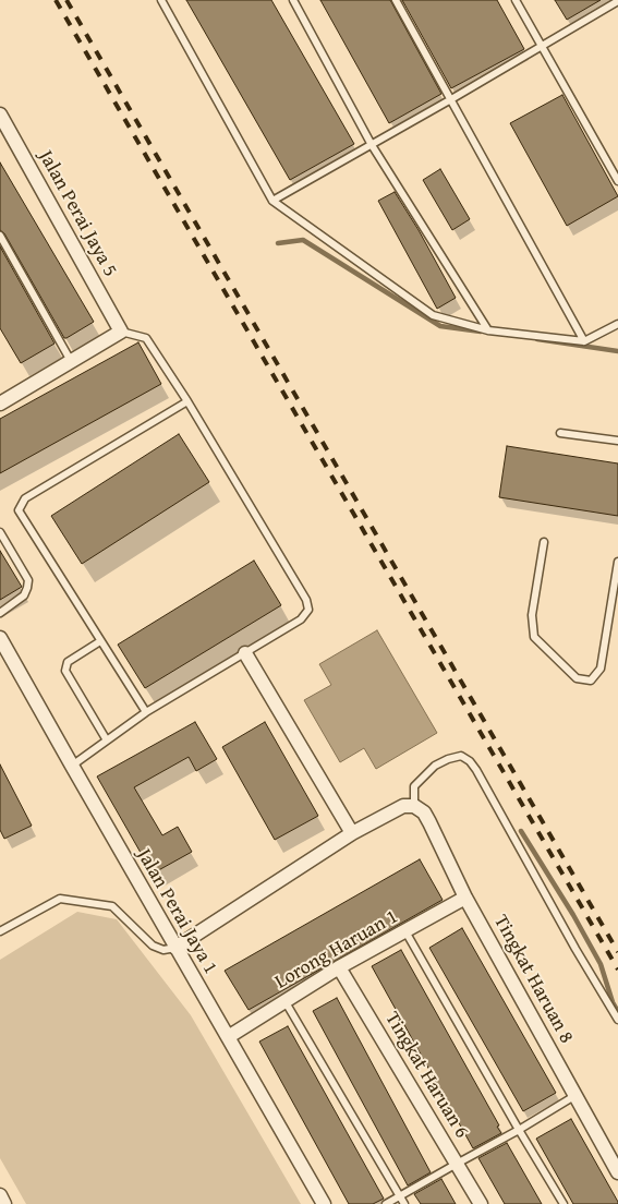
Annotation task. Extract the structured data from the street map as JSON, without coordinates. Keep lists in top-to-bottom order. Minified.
{"streets":{"street":["Jalan Perai Jaya 5","Jalan Perai Jaya 1","Lorong Haruan 1","Tingkat Haruan 8","Tingkat Haruan 6"]},"crossings":[["Jalan Perai Jaya 1","Lorong Haruan 1"],["Lorong Haruan 1","Tingkat Haruan 8"],["Lorong Haruan 1","Tingkat Haruan 6"]]}
